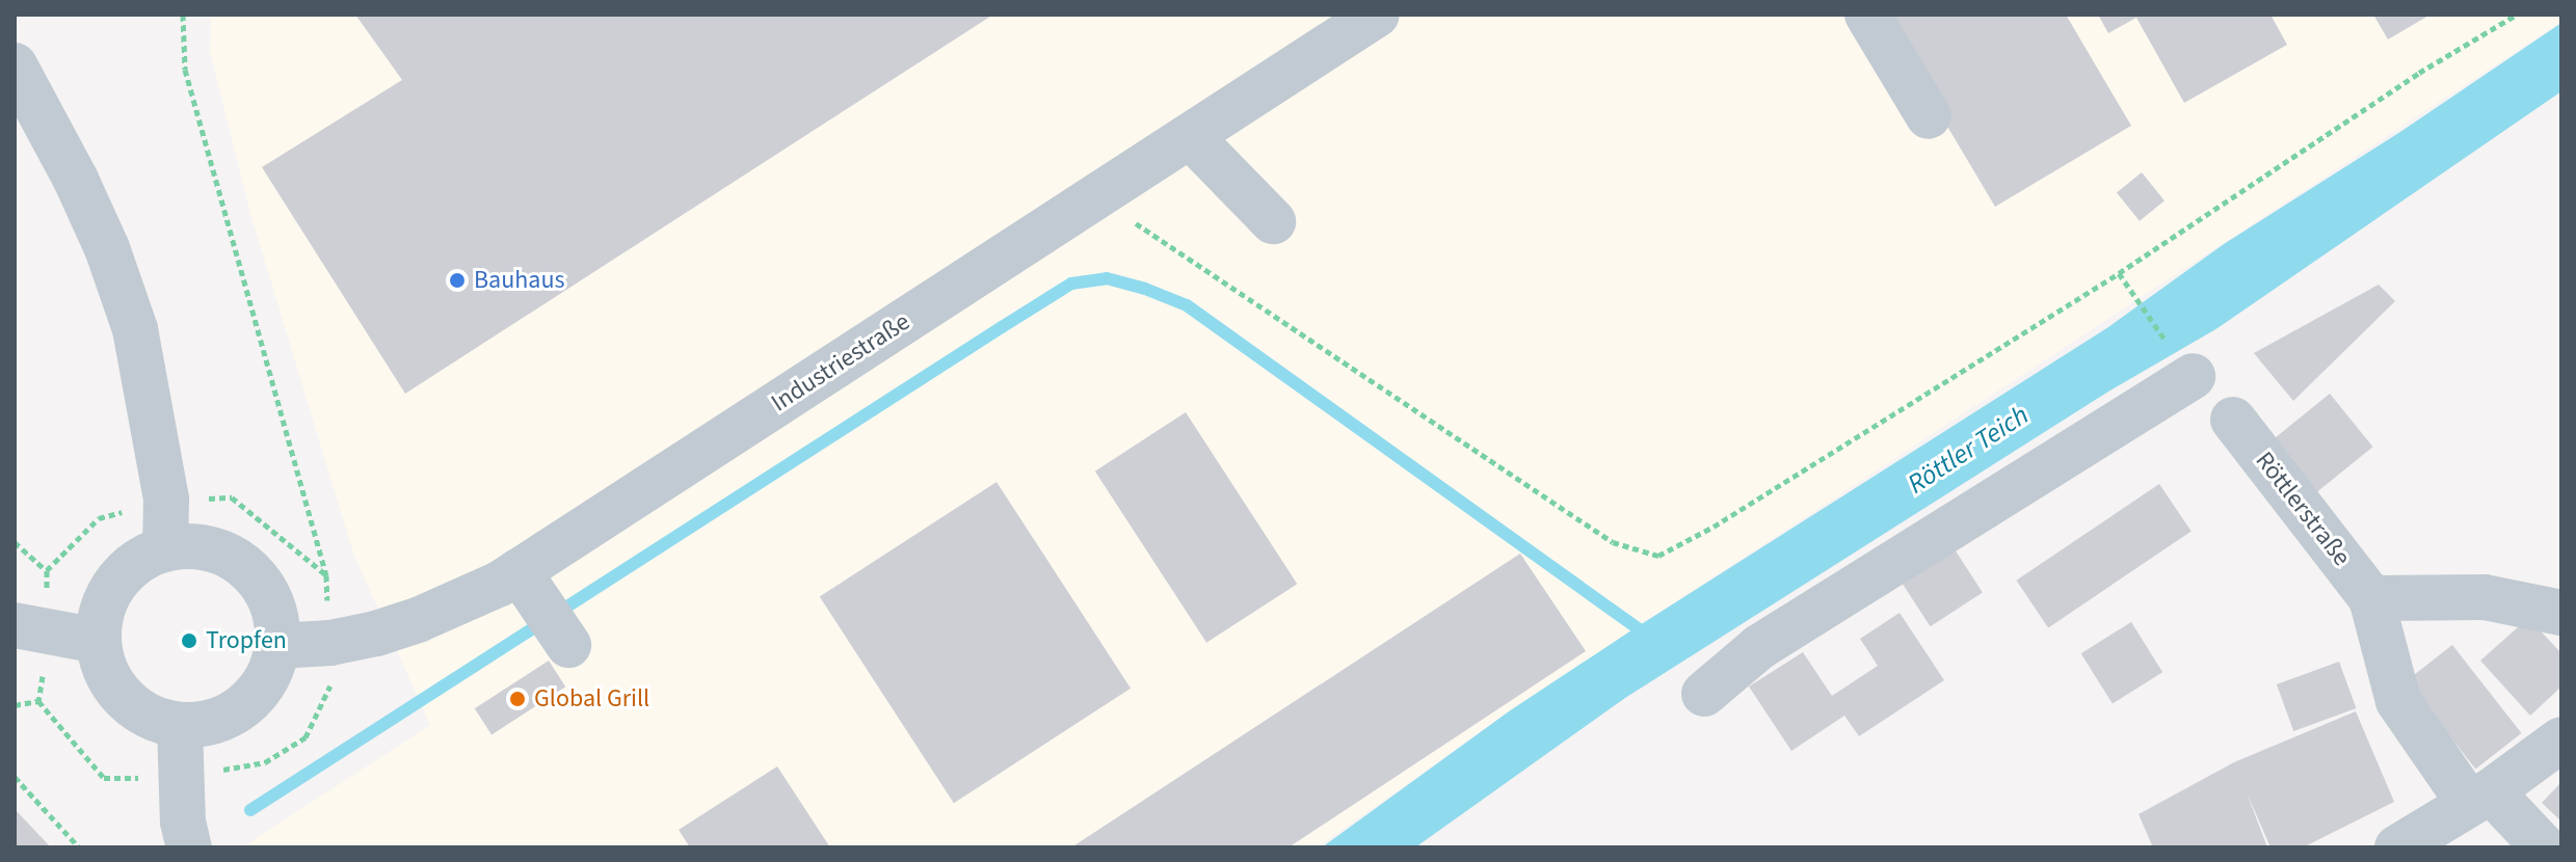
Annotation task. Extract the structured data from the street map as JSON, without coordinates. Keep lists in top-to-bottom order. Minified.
{"streets":{"street":["Industriestraße","Röttlerstraße"]},"water":["Röttler Teich"],"places":["Bauhaus","Tropfen","Global Grill"]}
